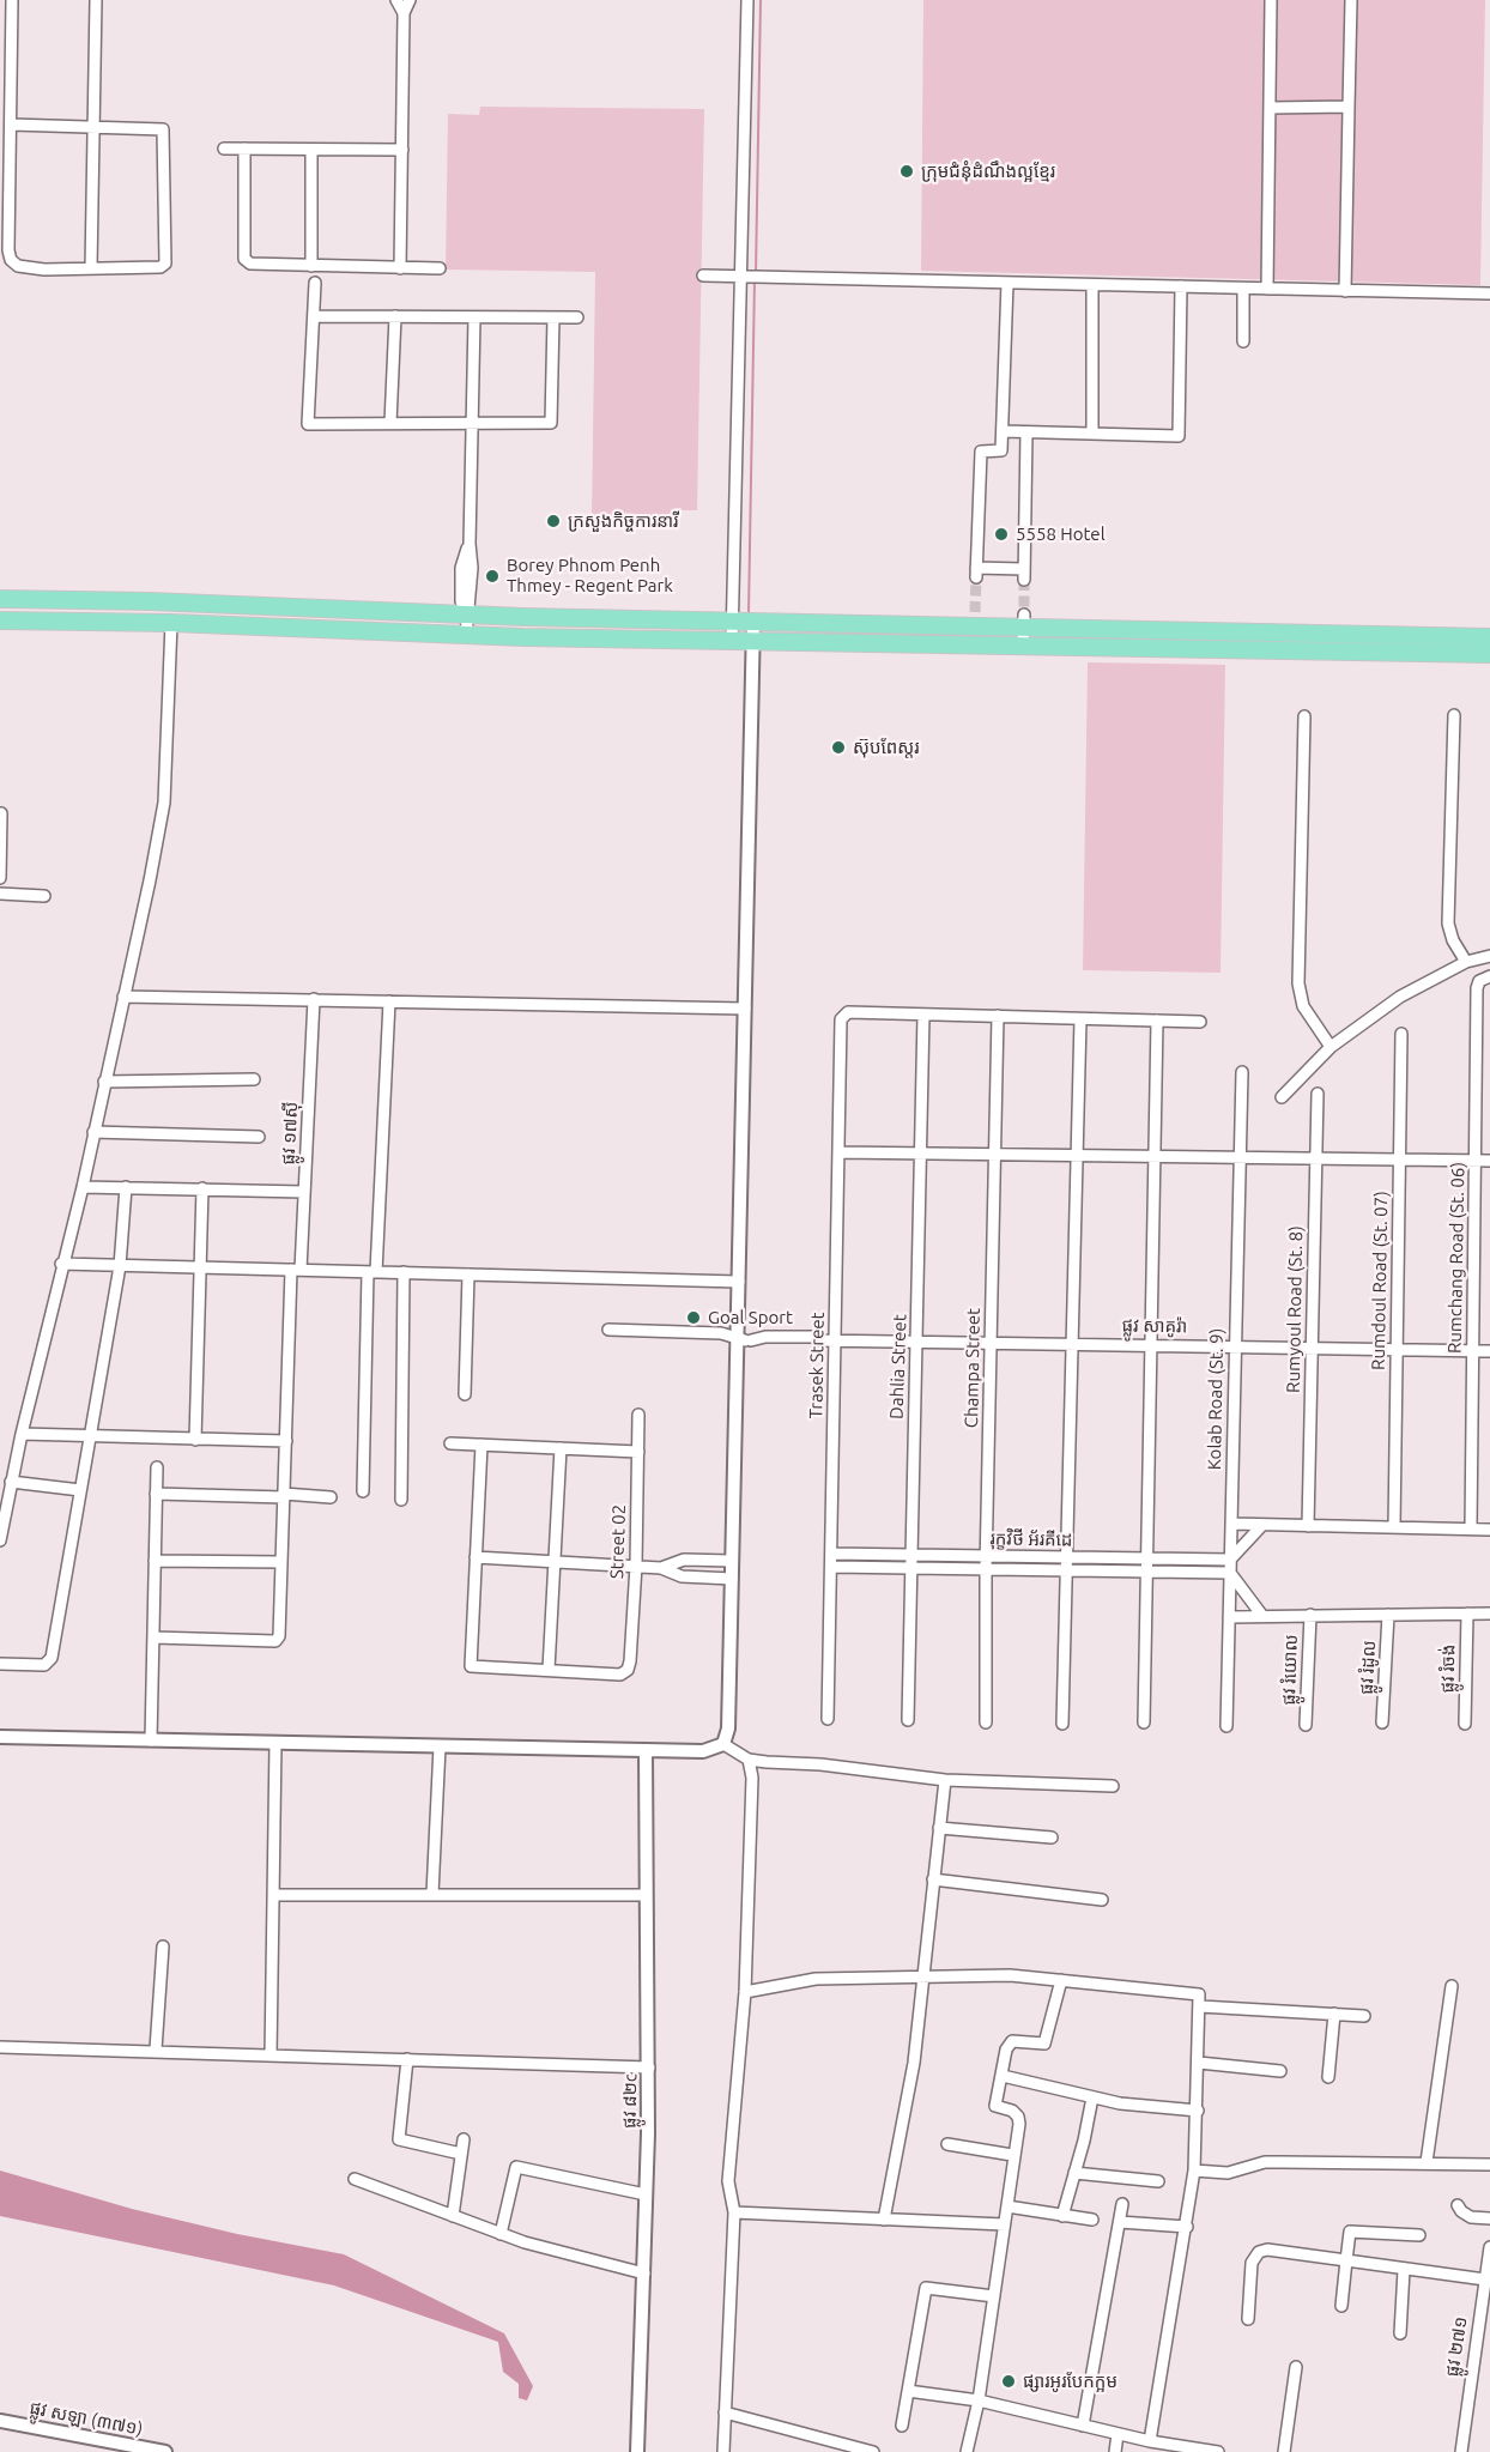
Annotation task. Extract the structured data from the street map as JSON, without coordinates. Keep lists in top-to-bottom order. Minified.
{"streets":{"street":["ផ្លូវ ១៧ស៊ី","Rumchang Road (St. 06)","Rumdoul Road (St. 07)","Rumyoul Road (St. 8)","ផ្លូវ សាគូរ៉ា","Trasek Street","Dahlia Street","Champa Street","Kolab Road (St. 9)","រុក្ខវិថី អ័រគីដេ","Street 02","ផ្លូវ រំដូល","ផ្លូវ រំចង់","ផ្លូវ រំយោល","ផ្លូវ ៨២c","ផ្លូវ ២៧១","ផ្លូវ សឡា (៣៧១)"]},"crossings":[["Rumchang Road (St. 06)","ផ្លូវ សាគូរ៉ា"],["Rumdoul Road (St. 07)","ផ្លូវ សាគូរ៉ា"],["Rumyoul Road (St. 8)","ផ្លូវ សាគូរ៉ា"],["ផ្លូវ សាគូរ៉ា","Trasek Street"],["ផ្លូវ សាគូរ៉ា","Dahlia Street"],["ផ្លូវ សាគូរ៉ា","Champa Street"],["ផ្លូវ សាគូរ៉ា","Kolab Road (St. 9)"],["Trasek Street","Dahlia Street"],["Trasek Street","រុក្ខវិថី អ័រគីដេ"],["Dahlia Street","រុក្ខវិថី អ័រគីដេ"],["Champa Street","រុក្ខវិថី អ័រគីដេ"],["Kolab Road (St. 9)","រុក្ខវិថី អ័រគីដេ"]],"places":["ក្រុមជំនុំដំណឹងល្អខ្មែរ","ក្រសួងកិច្ចការនារី","5558 Hotel","Borey Phnom Penh Thmey - Regent Park","ស៊ុបពែស្តរ","Goal Sport","ផ្សារអូរបែកក្អម"]}
